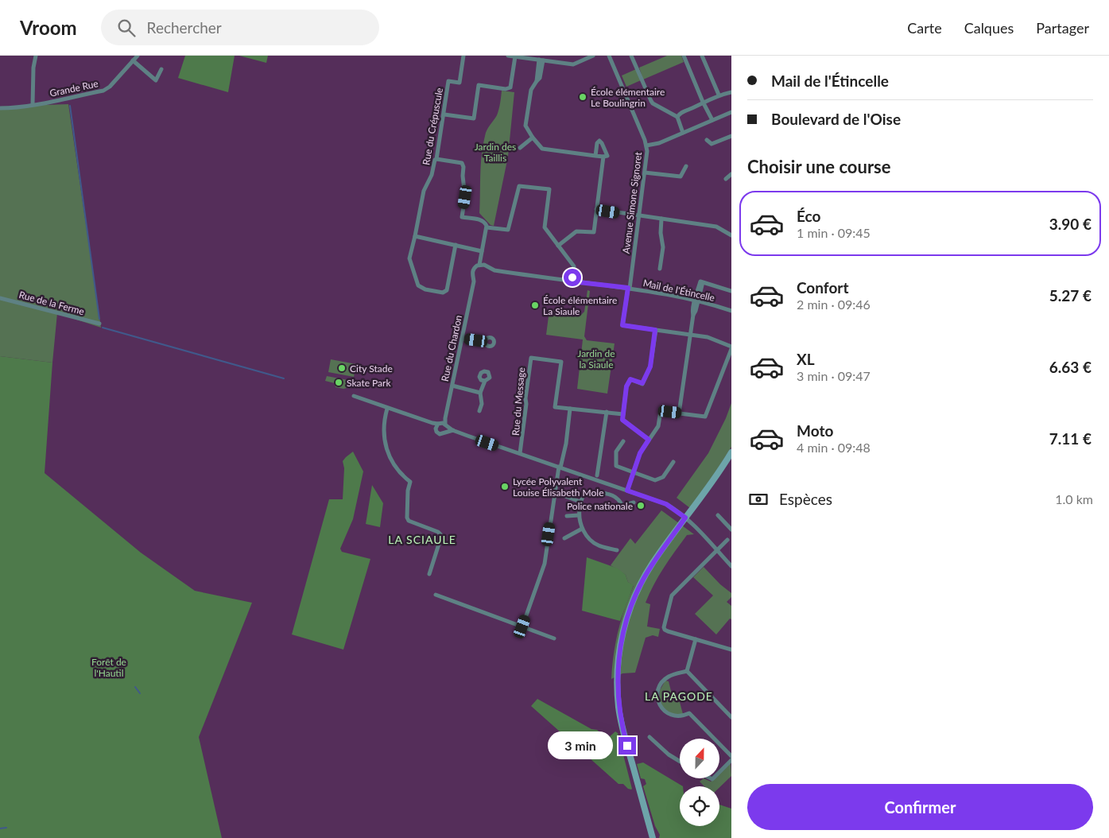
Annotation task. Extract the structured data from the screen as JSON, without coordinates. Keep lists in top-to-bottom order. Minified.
{"streets":{"street":["Grande Rue","Rue du Crépuscule","Avenue Simone Signoret","Mail de l'Étincelle","Rue de la Ferme","Rue du Chardon","Rue du Message"]},"crossings":[["Avenue Simone Signoret","Mail de l'Étincelle"],["Mail de l'Étincelle","Rue du Chardon"]],"districts":["LA SCIAULE","LA PAGODE"],"parks":["Jardin des Taillis","Jardin de la Siaule","Forêt de l'Hautil"],"places":["École élémentaire Le Boulingrin","École élémentaire La Siaule","City Stade","Skate Park","Lycée Polyvalent Louise Élisabeth Mole","Police nationale"],"north":"top","page":{"header":"Vroom","search":"Rechercher","nav":["Carte","Calques","Partager"],"banner":["Mail de l'Étincelle","Boulevard de l'Oise"],"heading":"Choisir une course","list":[{"name":"Éco","note":"1 min · 09:45","value":"3.90 €"},{"name":"Confort","note":"2 min · 09:46","value":"5.27 €"},{"name":"XL","note":"3 min · 09:47","value":"6.63 €"},{"name":"Moto","note":"4 min · 09:48","value":"7.11 €"}],"pay":["Espèces","1.0 km"],"bubble":"3 min","buttons":"Confirmer"}}
